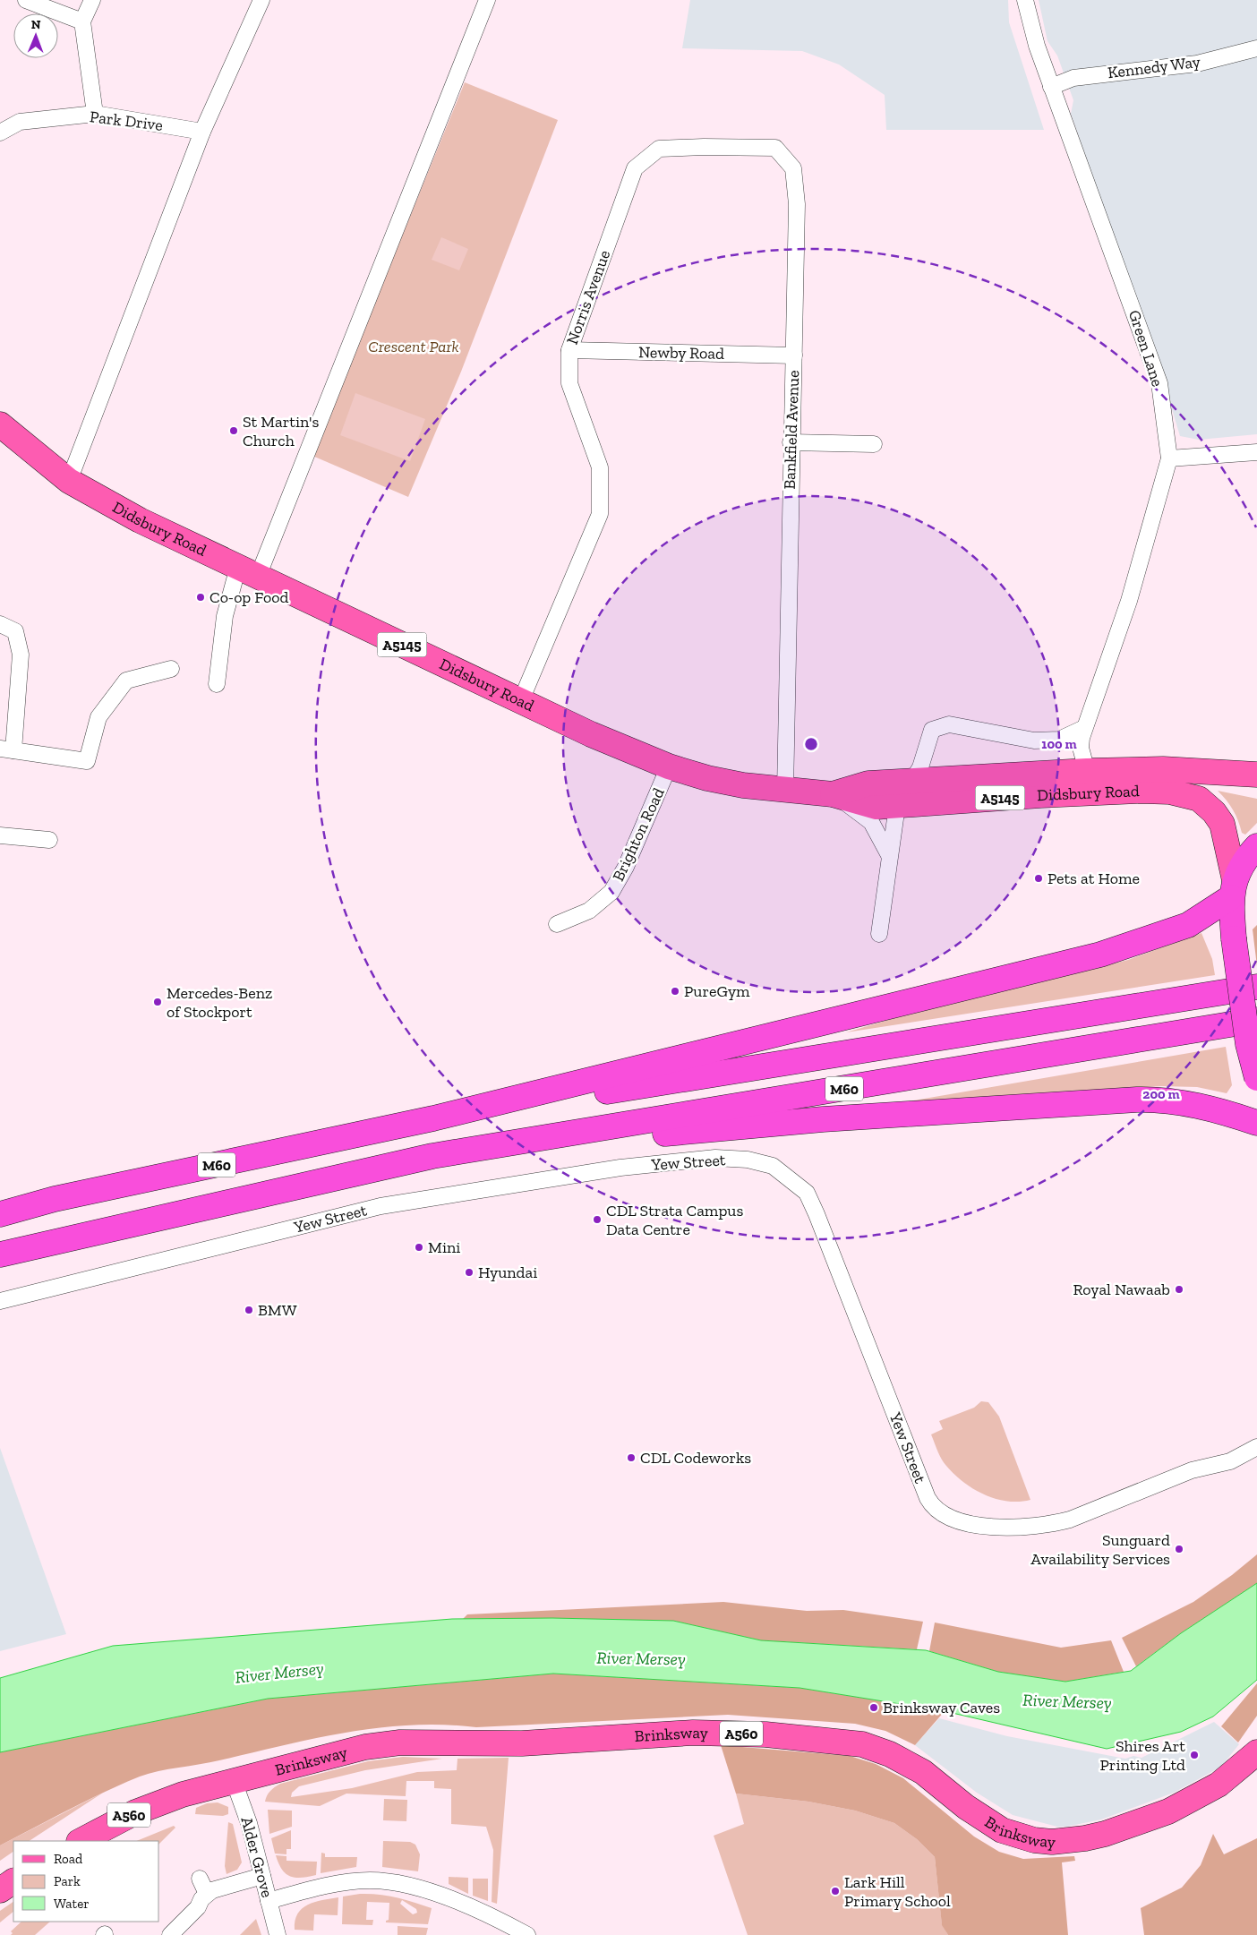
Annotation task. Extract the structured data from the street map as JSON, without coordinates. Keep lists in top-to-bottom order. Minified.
{"streets":{"highway":["M60"],"main road":["Didsbury Road","A5145","A560","Brinksway"],"street":["Kennedy Way","Park Drive","Norris Avenue","Green Lane","Newby Road","Bankfield Avenue","Brighton Road","Yew Street","Alder Grove"]},"crossings":[["Kennedy Way","Green Lane"],["Norris Avenue","Newby Road"],["Norris Avenue","Bankfield Avenue"],["Norris Avenue","Didsbury Road"],["Green Lane","Didsbury Road"],["Newby Road","Bankfield Avenue"],["Bankfield Avenue","Didsbury Road"],["Didsbury Road","Brighton Road"],["Didsbury Road","M60"],["Brinksway","Alder Grove"]],"water":["River Mersey"],"parks":["Crescent Park"],"places":["St Martin's Church","Co-op Food","Pets at Home","PureGym","Mercedes-Benz of Stockport","CDL Strata Campus Data Centre","Mini","Hyundai","Royal Nawaab","BMW","CDL Codeworks","Sunguard Availability Services","Brinksway Caves","Shires Art Printing Ltd","Lark Hill Primary School"],"legend":["Road","Park","Water"],"north":"top","rings":["100 m","200 m"]}
